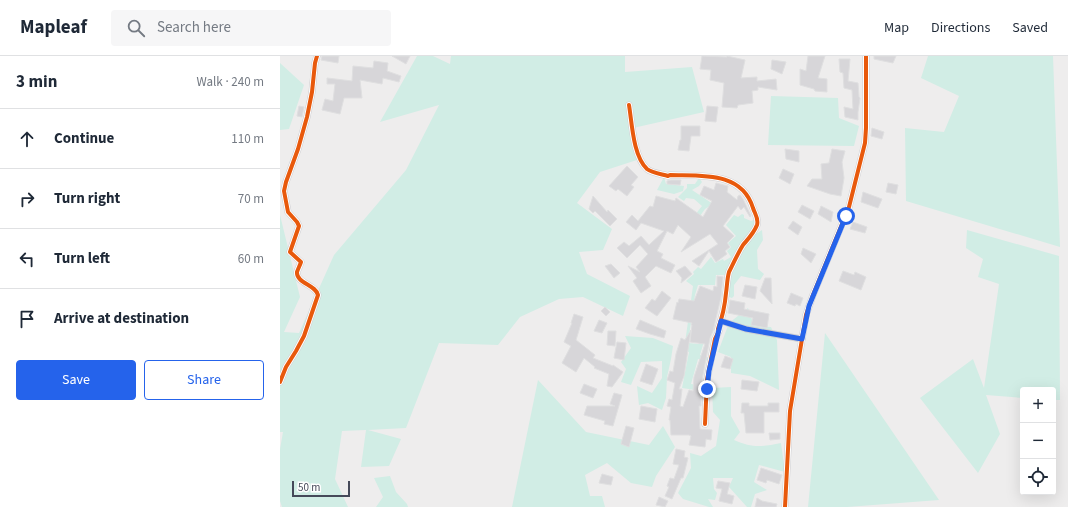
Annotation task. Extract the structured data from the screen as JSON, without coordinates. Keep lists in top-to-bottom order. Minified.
{"scale_bar":"50 m","page":{"header":"Mapleaf","search":"Search here","nav":["Map","Directions","Saved"],"heading":["3 min","Walk · 240 m"],"list":[["Continue","110 m"],["Turn right","70 m"],["Turn left","60 m"],"Arrive at destination"],"buttons":["Save","Share"],"map_buttons":["+","−"],"scale":"50 m"}}
